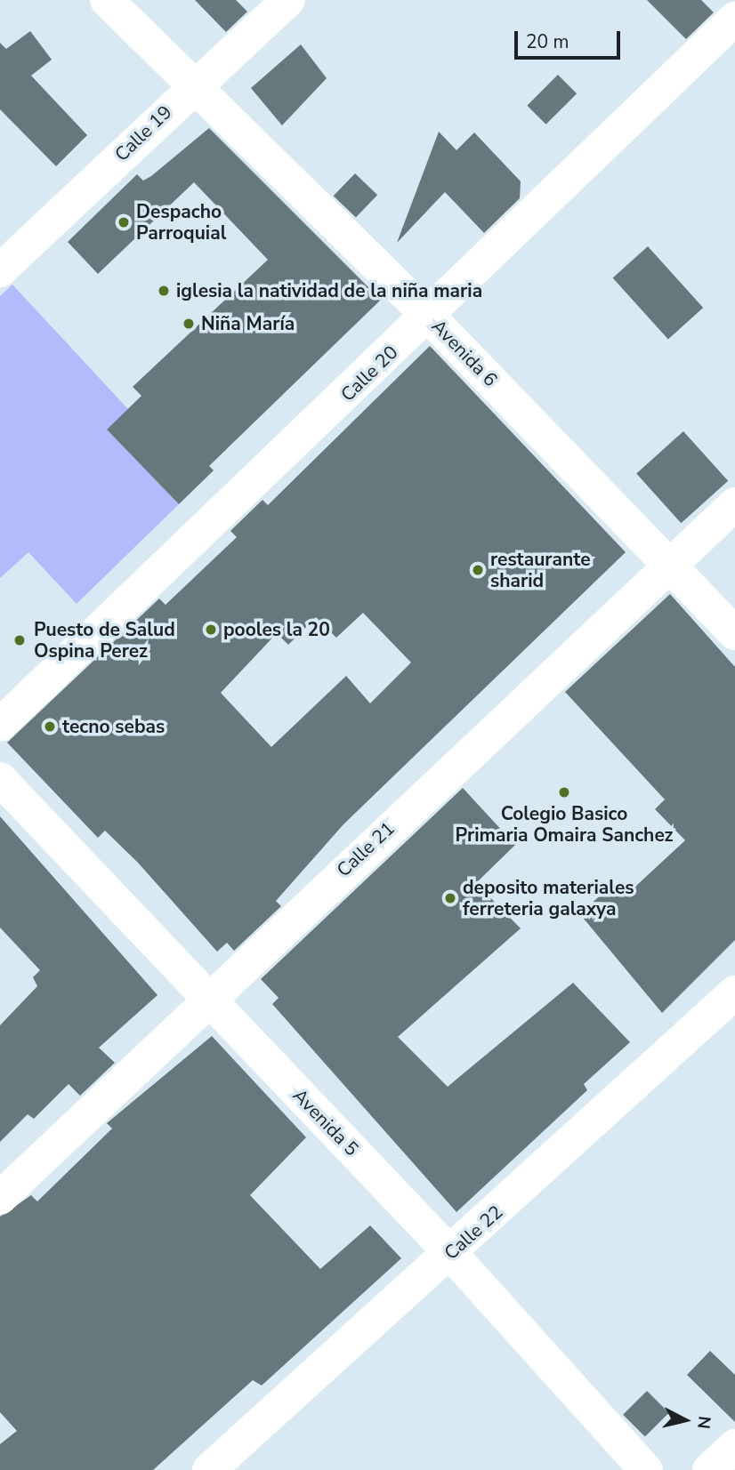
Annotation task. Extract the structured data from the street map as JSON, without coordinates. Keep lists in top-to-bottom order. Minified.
{"streets":{"street":["Calle 19","Avenida 6","Calle 20","Calle 21","Avenida 5","Calle 22"]},"crossings":[["Calle 19","Avenida 6"],["Avenida 6","Calle 20"],["Avenida 6","Calle 21"],["Calle 21","Avenida 5"],["Avenida 5","Calle 22"]],"places":["Despacho Parroquial","iglesia la natividad de la niña maria","Niña María","restaurante sharid","pooles la 20","Puesto de Salud Ospina Perez","tecno sebas","Colegio Basico Primaria Omaira Sanchez","deposito materiales ferreteria galaxya"],"scale_bar":"20 m","north":"right"}
